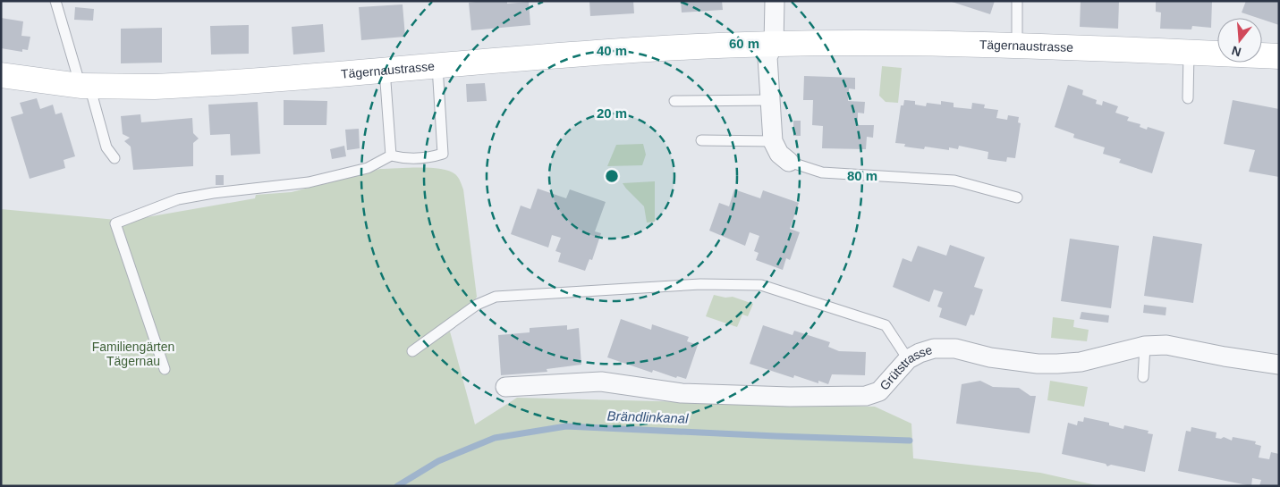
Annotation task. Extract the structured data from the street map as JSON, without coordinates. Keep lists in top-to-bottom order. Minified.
{"streets":{"street":["Tägernaustrasse","Grütstrasse"]},"water":["Brändlinkanal"],"parks":["Familiengärten Tägernau"],"north":"bottom","rings":["60 m","40 m","20 m","80 m"]}
